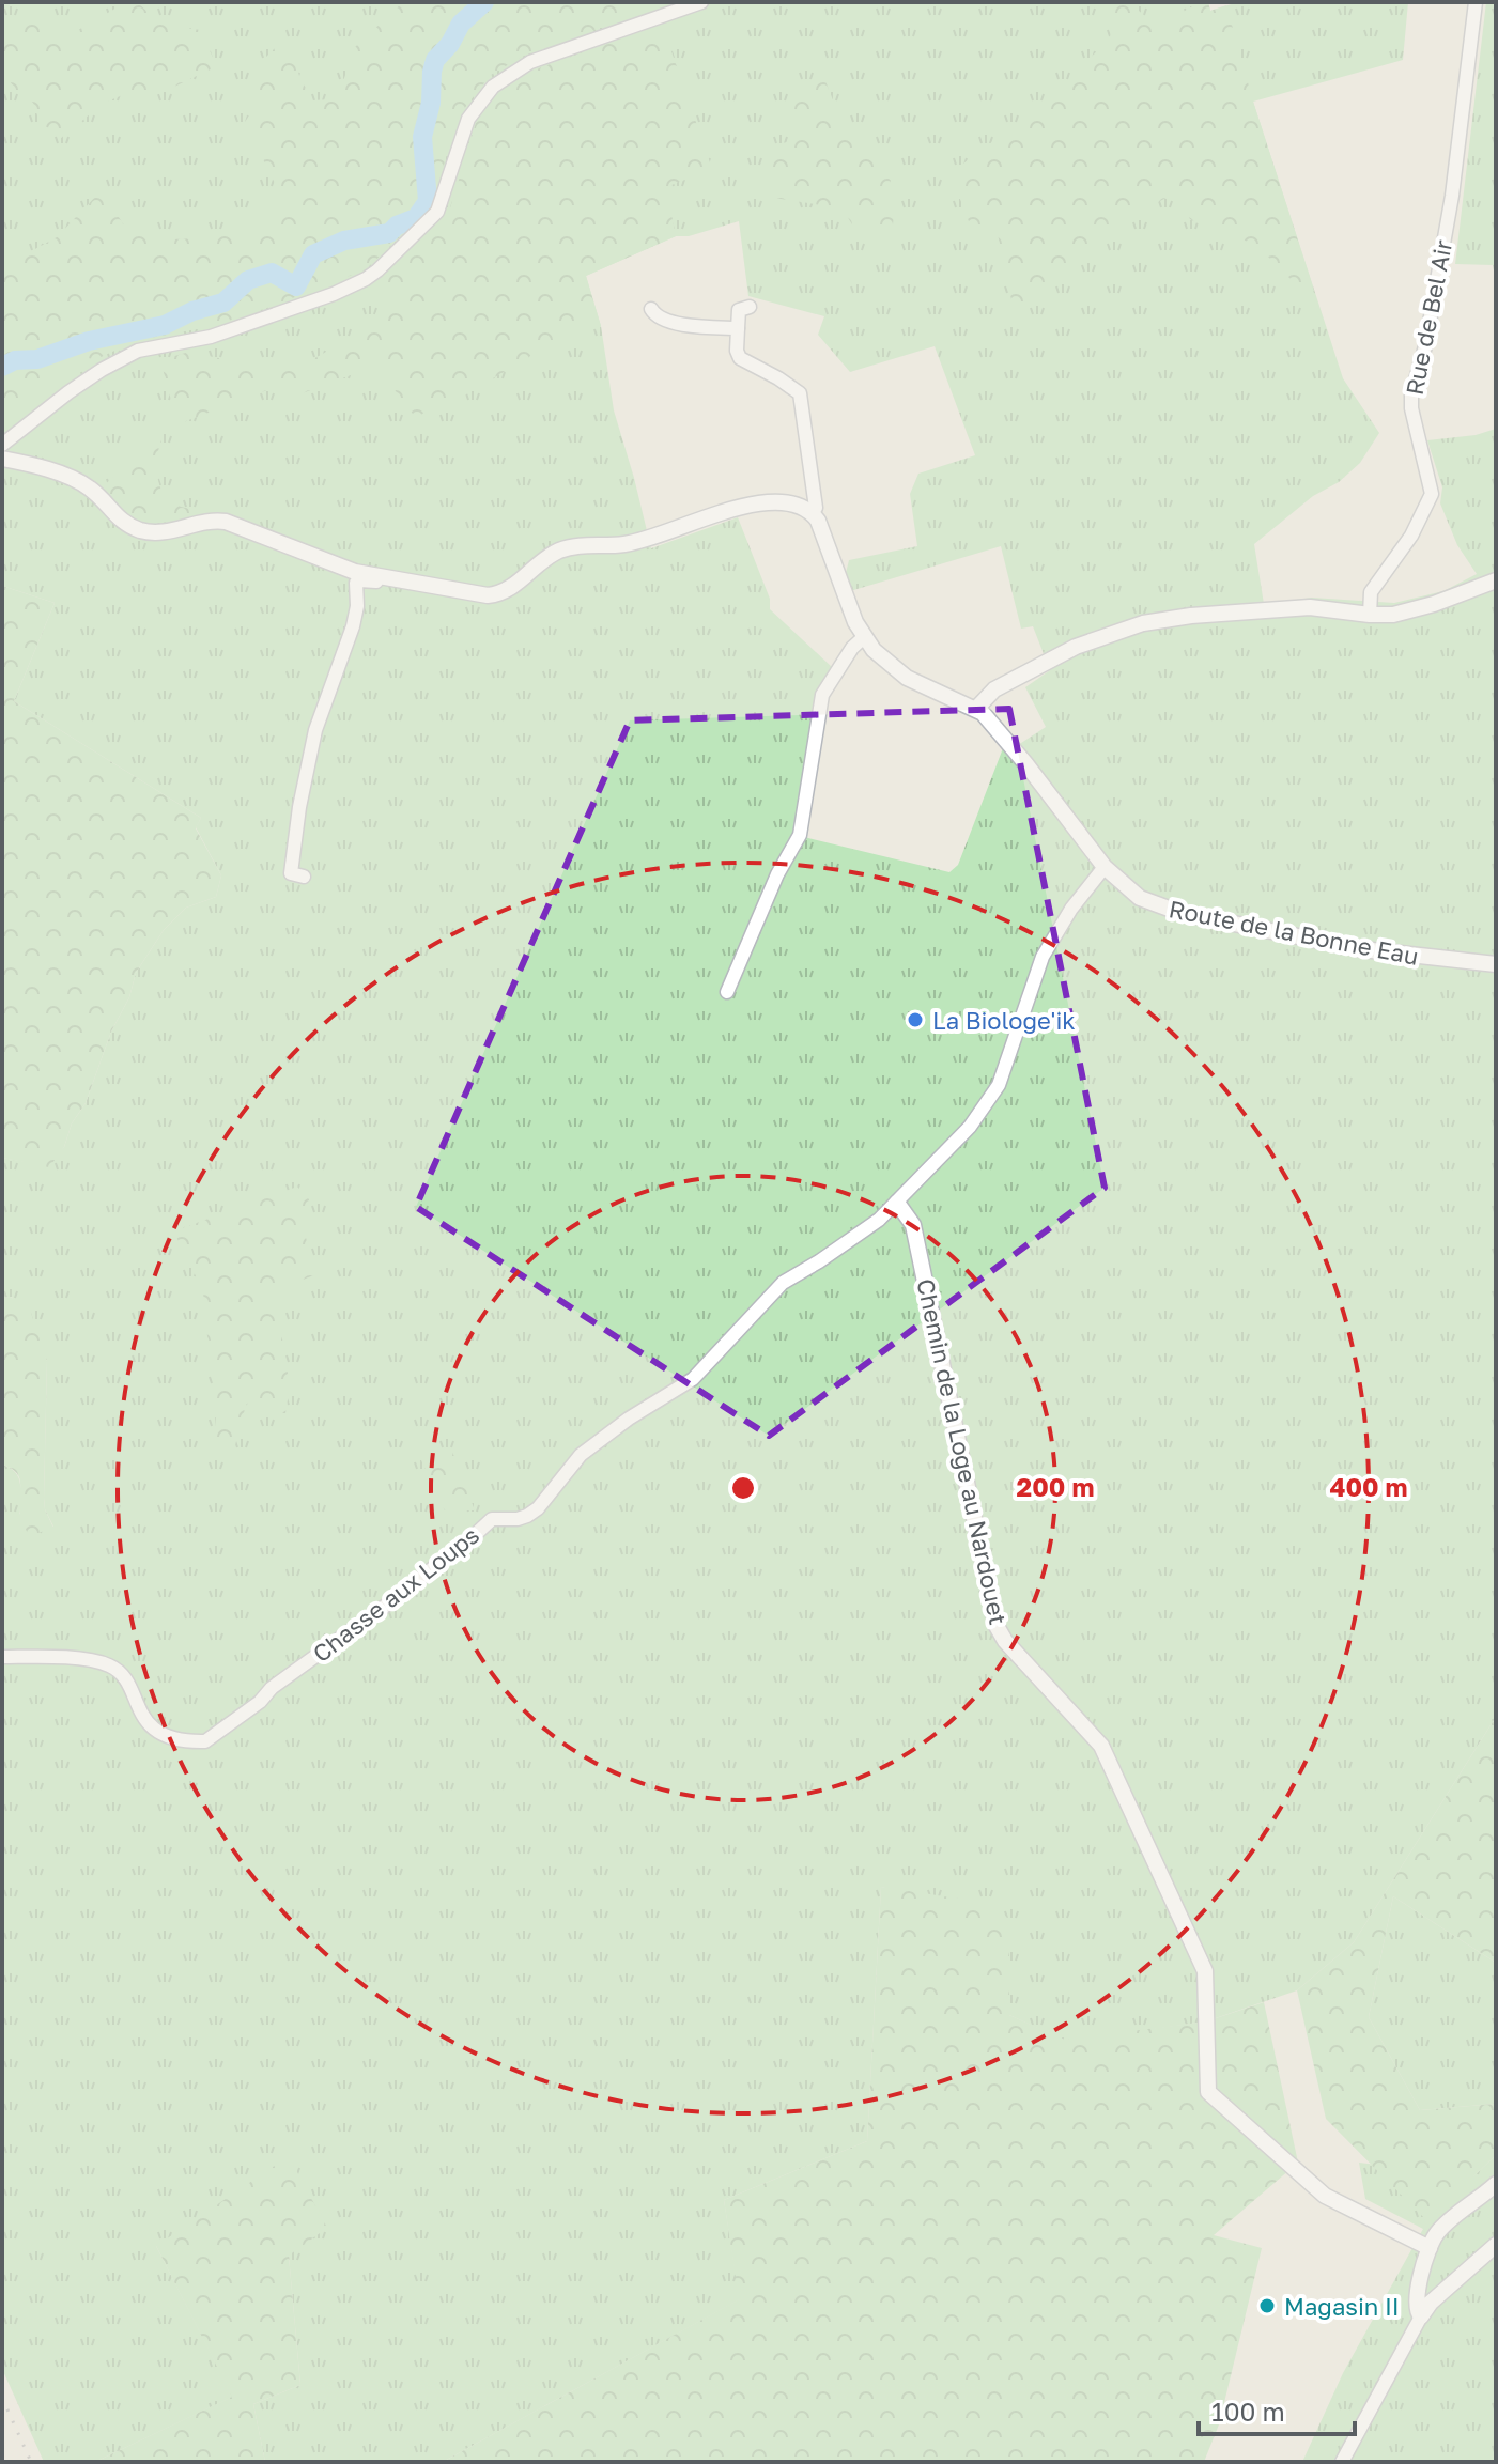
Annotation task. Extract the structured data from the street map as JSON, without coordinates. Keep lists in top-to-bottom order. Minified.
{"streets":{"street":["Rue de Bel Air","Route de la Bonne Eau","Chemin de la Loge au Nardouet","Chasse aux Loups"]},"crossings":[["Route de la Bonne Eau","Chasse aux Loups"],["Chemin de la Loge au Nardouet","Chasse aux Loups"]],"places":["La Biologe'ik","Magasin II"],"scale_bar":"100 m","rings":["200 m","400 m"]}
